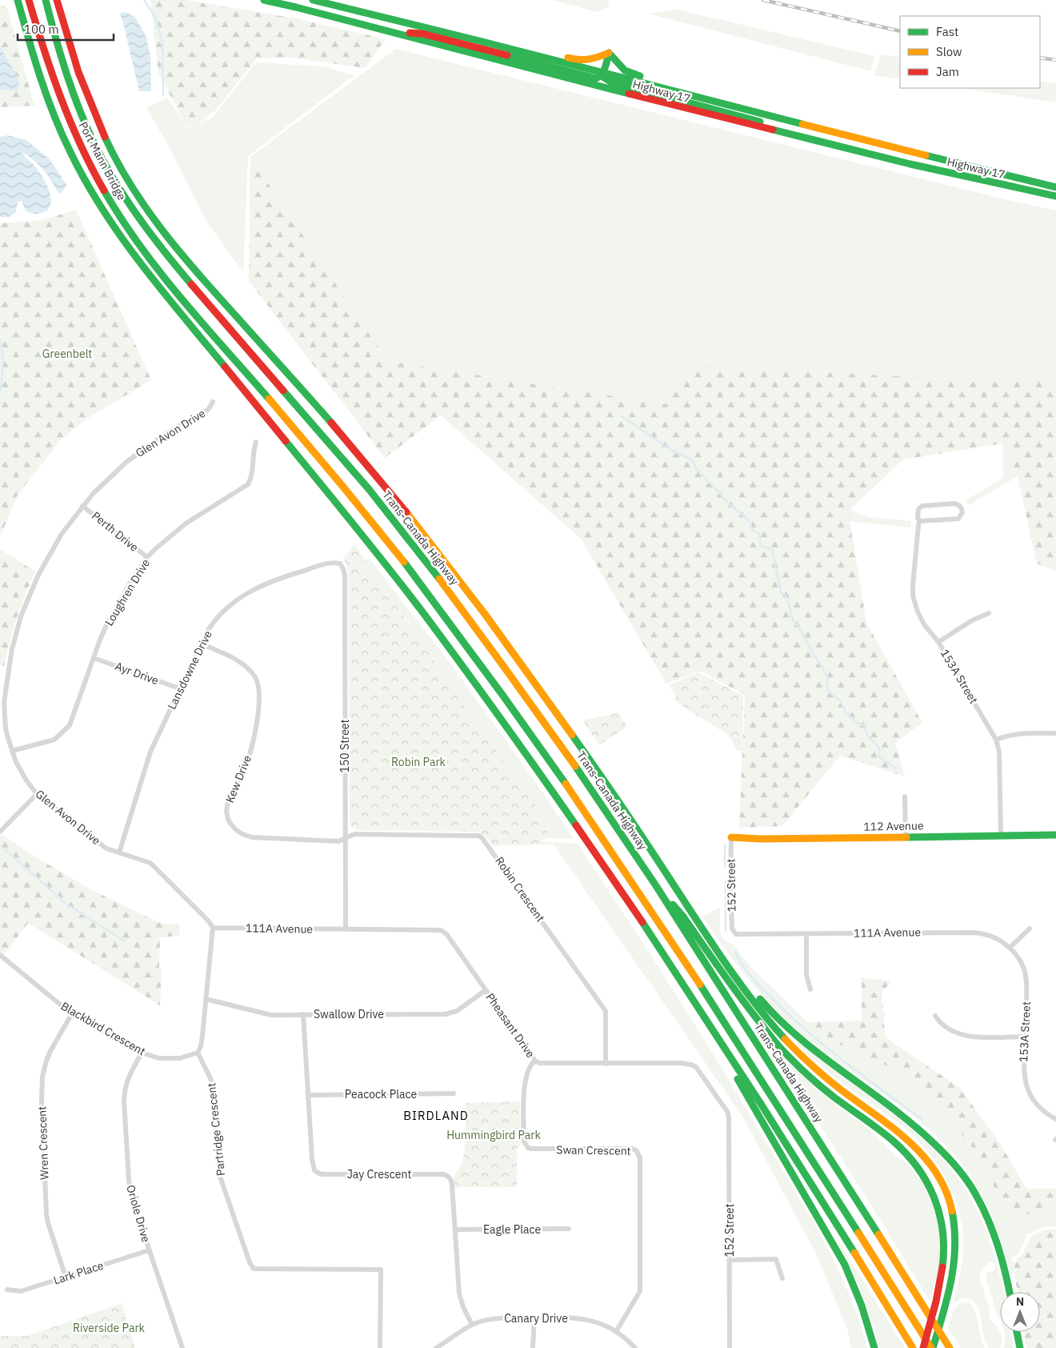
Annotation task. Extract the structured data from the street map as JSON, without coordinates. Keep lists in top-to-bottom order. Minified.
{"streets":{"main road":["Highway 17","Port Mann Bridge","Trans-Canada Highway","112 Avenue"],"street":["Glen Avon Drive","Perth Drive","Loughren Drive","Lansdowne Drive","Ayr Drive","153A Street","150 Street","Kew Drive","152 Street","Robin Crescent","111A Avenue","Swallow Drive","Pheasant Drive","Blackbird Crescent","Peacock Place","Partridge Crescent","Wren Crescent","Swan Crescent","Jay Crescent","Oriole Drive","Eagle Place","Lark Place","Canary Drive"]},"crossings":[["Port Mann Bridge","Trans-Canada Highway"],["Glen Avon Drive","Perth Drive"],["Glen Avon Drive","Loughren Drive"],["Glen Avon Drive","Lansdowne Drive"],["Glen Avon Drive","111A Avenue"],["Perth Drive","Loughren Drive"],["Loughren Drive","Ayr Drive"],["Lansdowne Drive","Ayr Drive"],["Lansdowne Drive","150 Street"],["Lansdowne Drive","Kew Drive"],["153A Street","112 Avenue"],["153A Street","111A Avenue"],["150 Street","Kew Drive"],["150 Street","Robin Crescent"],["150 Street","111A Avenue"],["150 Street","Pheasant Drive"],["Kew Drive","Robin Crescent"],["112 Avenue","152 Street"],["152 Street","111A Avenue"],["152 Street","Pheasant Drive"],["Robin Crescent","Pheasant Drive"],["111A Avenue","Pheasant Drive"],["Swallow Drive","Pheasant Drive"],["Swallow Drive","Jay Crescent"],["Pheasant Drive","Swan Crescent"],["Blackbird Crescent","Partridge Crescent"],["Blackbird Crescent","Wren Crescent"],["Blackbird Crescent","Oriole Drive"],["Peacock Place","Jay Crescent"],["Wren Crescent","Lark Place"],["Swan Crescent","Canary Drive"],["Jay Crescent","Eagle Place"],["Jay Crescent","Canary Drive"],["Oriole Drive","Lark Place"]],"districts":["BIRDLAND"],"parks":["Greenbelt","Robin Park","Hummingbird Park","Riverside Park"],"legend":["Fast","Slow","Jam"],"scale_bar":"100 m","north":"top"}
